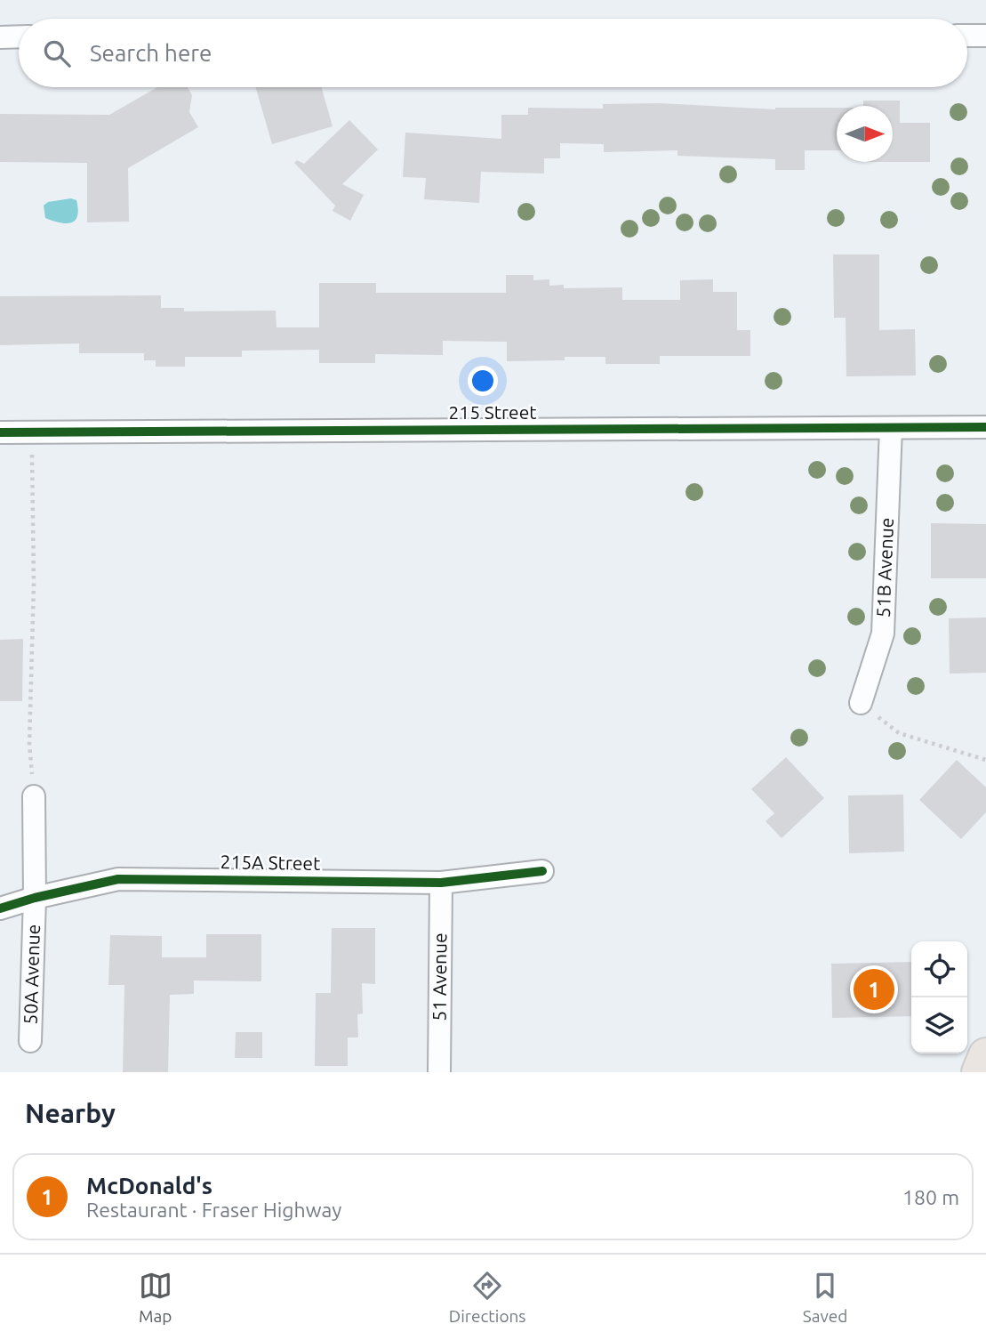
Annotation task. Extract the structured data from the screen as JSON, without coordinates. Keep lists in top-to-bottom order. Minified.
{"streets":{"street":["215 Street","51B Avenue","215A Street","50A Avenue","51 Avenue"]},"crossings":[["215 Street","51B Avenue"],["215A Street","50A Avenue"],["215A Street","51 Avenue"]],"north":"right","page":{"search":"Search here","pins":"1","heading":"Nearby","list":[{"mark":"1","name":"McDonald's","note":"Restaurant · Fraser Highway","value":"180 m"}],"nav":["Map","Directions","Saved"]}}
